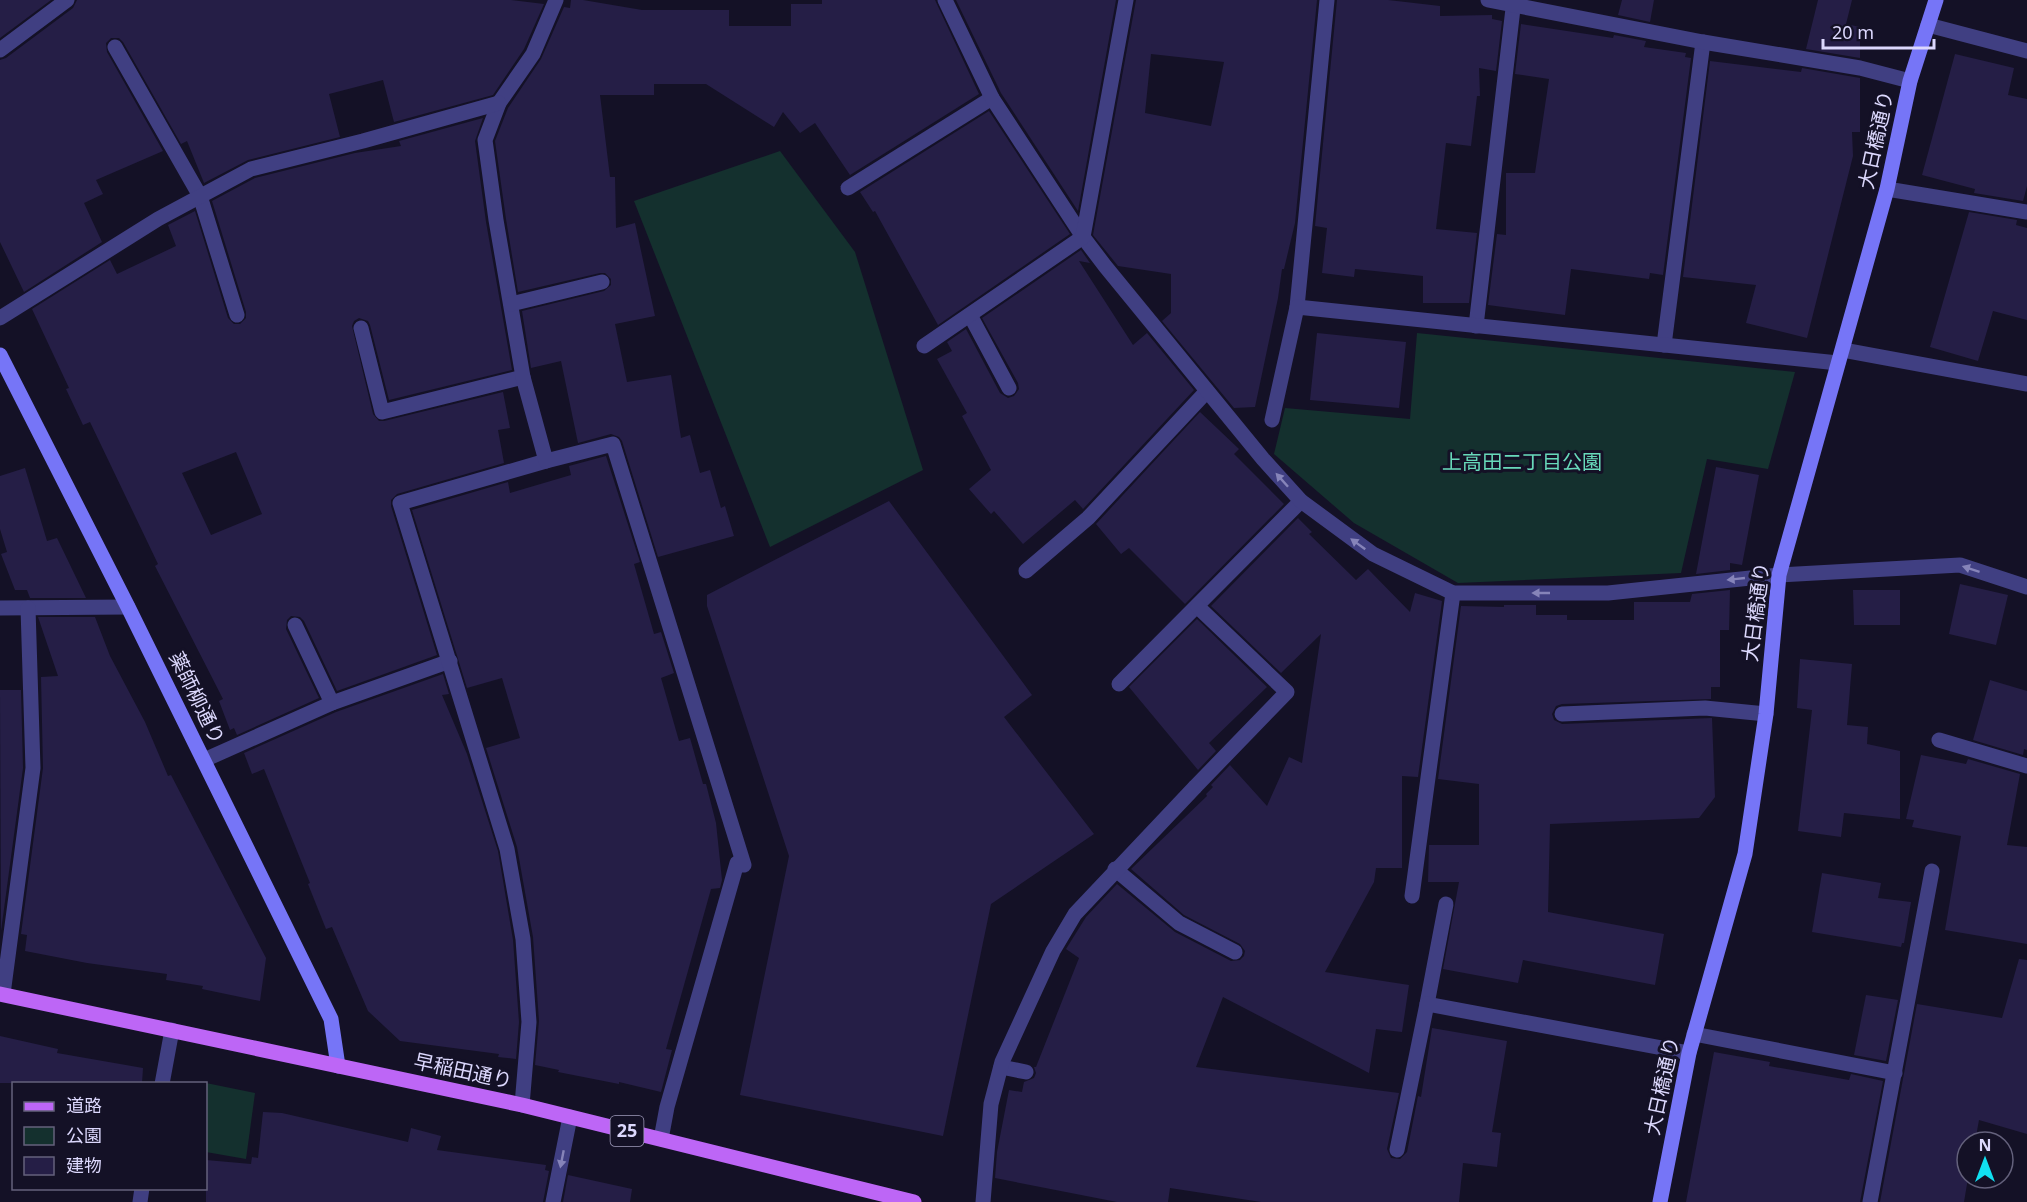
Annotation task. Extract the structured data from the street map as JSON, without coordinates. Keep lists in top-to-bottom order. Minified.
{"streets":{"main road":["早稲田通り","25"],"street":["大日橋通り","薬師柳通り"]},"crossings":[["薬師柳通り","早稲田通り"]],"parks":["上高田二丁目公園"],"legend":["道路","公園","建物"],"scale_bar":"20 m","north":"top"}
